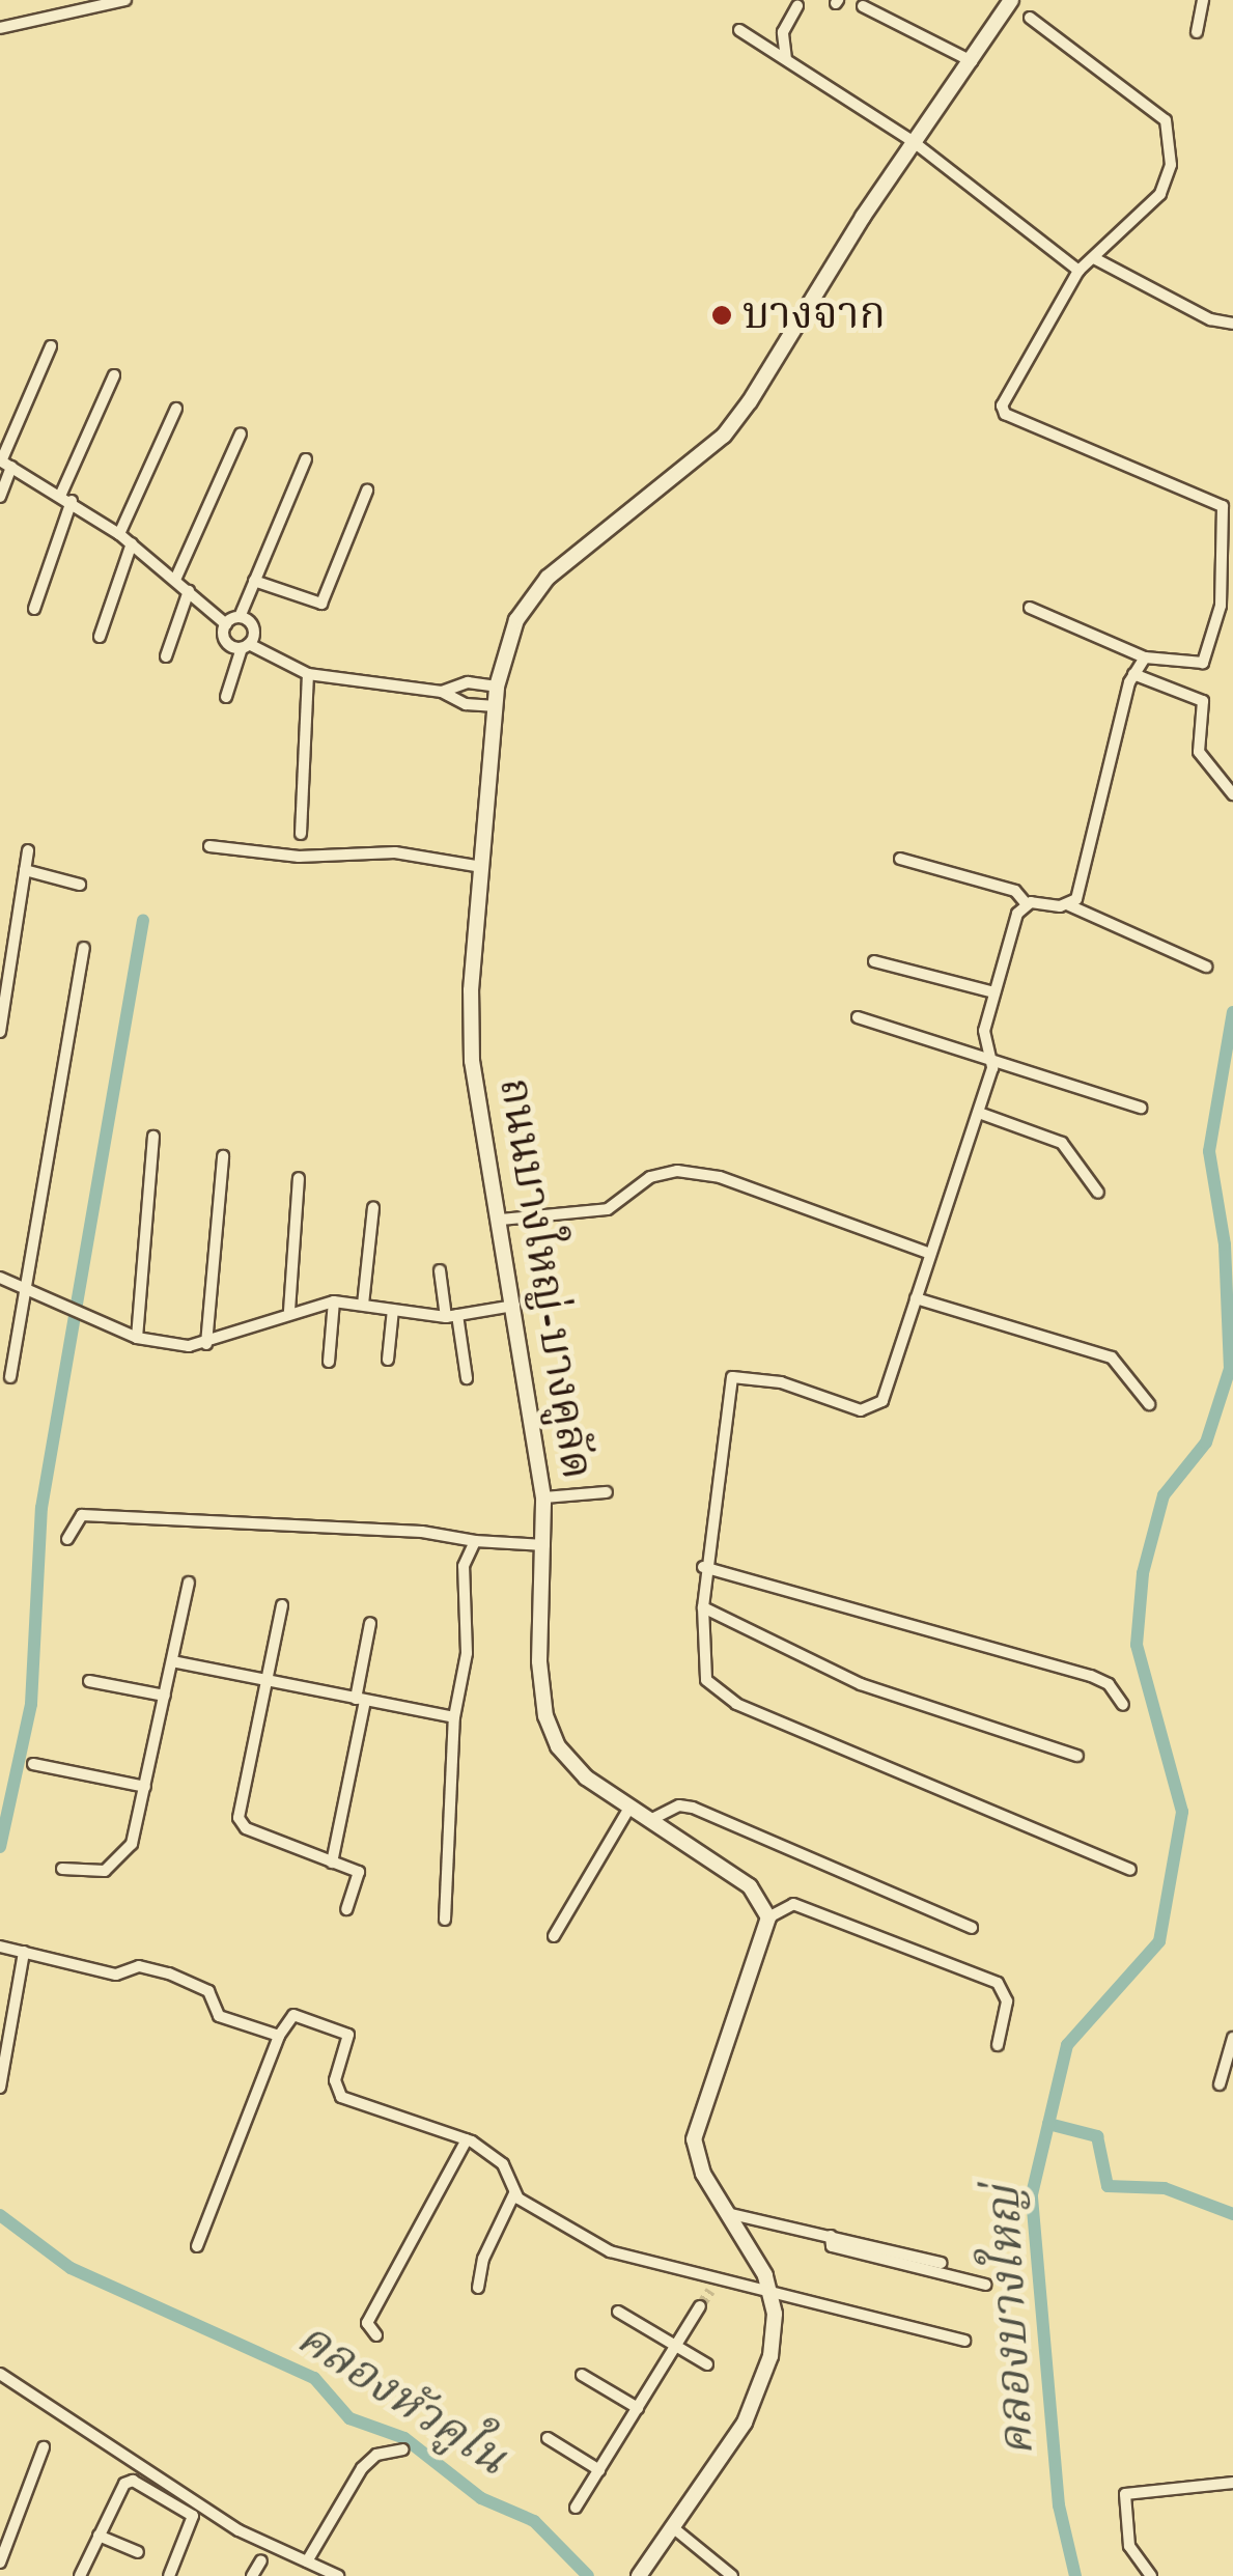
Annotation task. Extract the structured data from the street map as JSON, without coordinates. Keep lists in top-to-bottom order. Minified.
{"streets":{"street":["ถนนบางใหญ่-บางคูลัด"]},"water":["คลองบางใหญ่","คลองหัวคูใน"],"places":["บางจาก"]}
